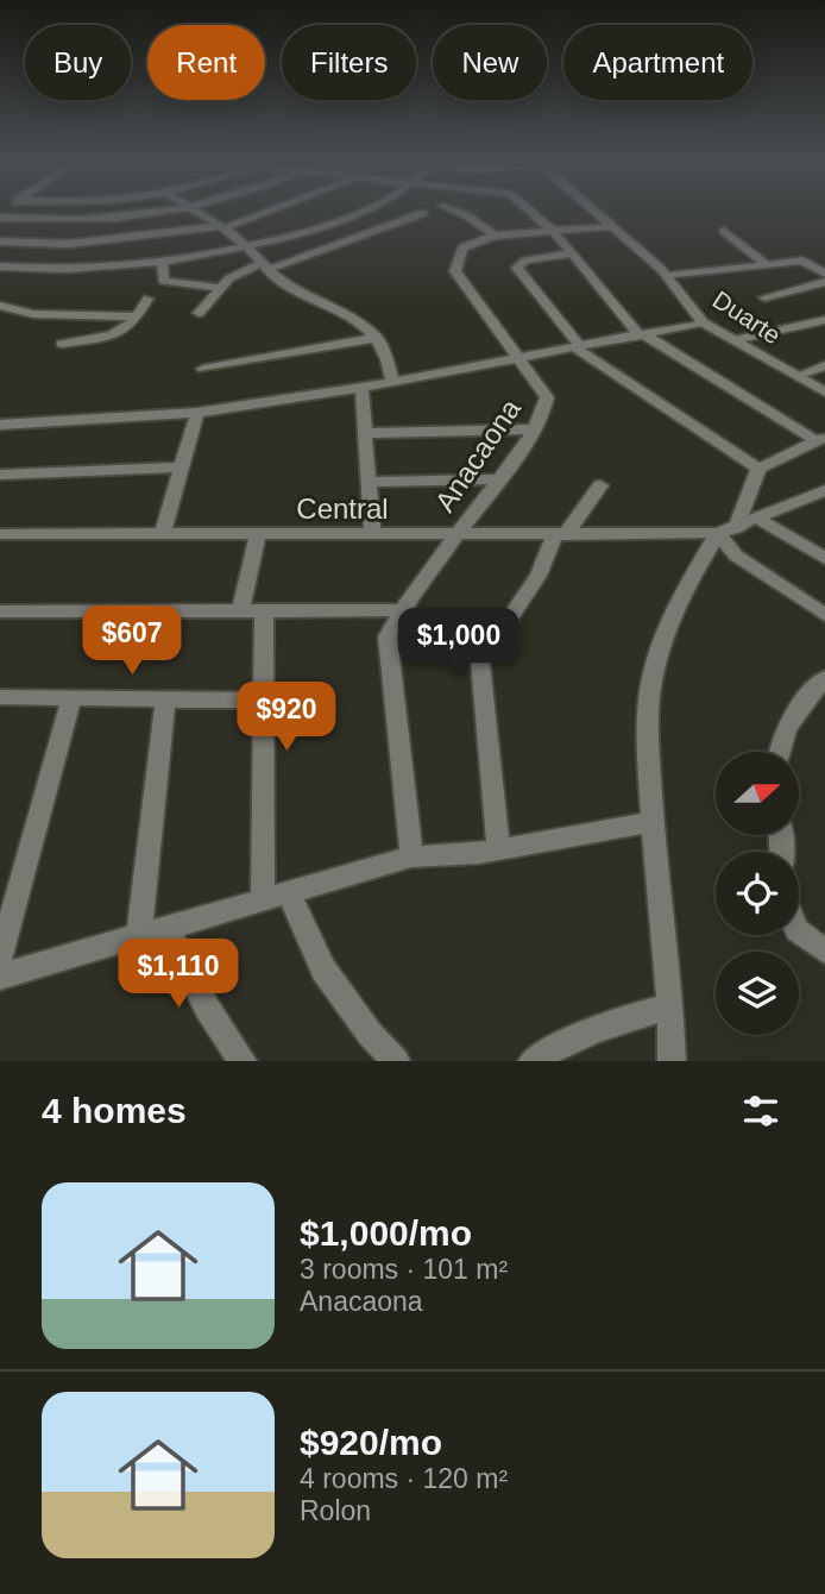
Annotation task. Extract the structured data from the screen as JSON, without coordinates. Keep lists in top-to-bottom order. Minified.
{"streets":{"street":["Duarte","Anacaona","Central"]},"crossings":[["Duarte","Anacaona"],["Anacaona","Central"]],"north":"right","page":{"chip":["Buy","Rent","Filters","New","Apartment"],"price":["$607","$1,000","$920","$1,110"],"heading":"4 homes","list":[{"name":"$1,000/mo","note":"3 rooms · 101 m² · Anacaona"},{"name":"$920/mo","note":"4 rooms · 120 m² · Rolon"}]}}
